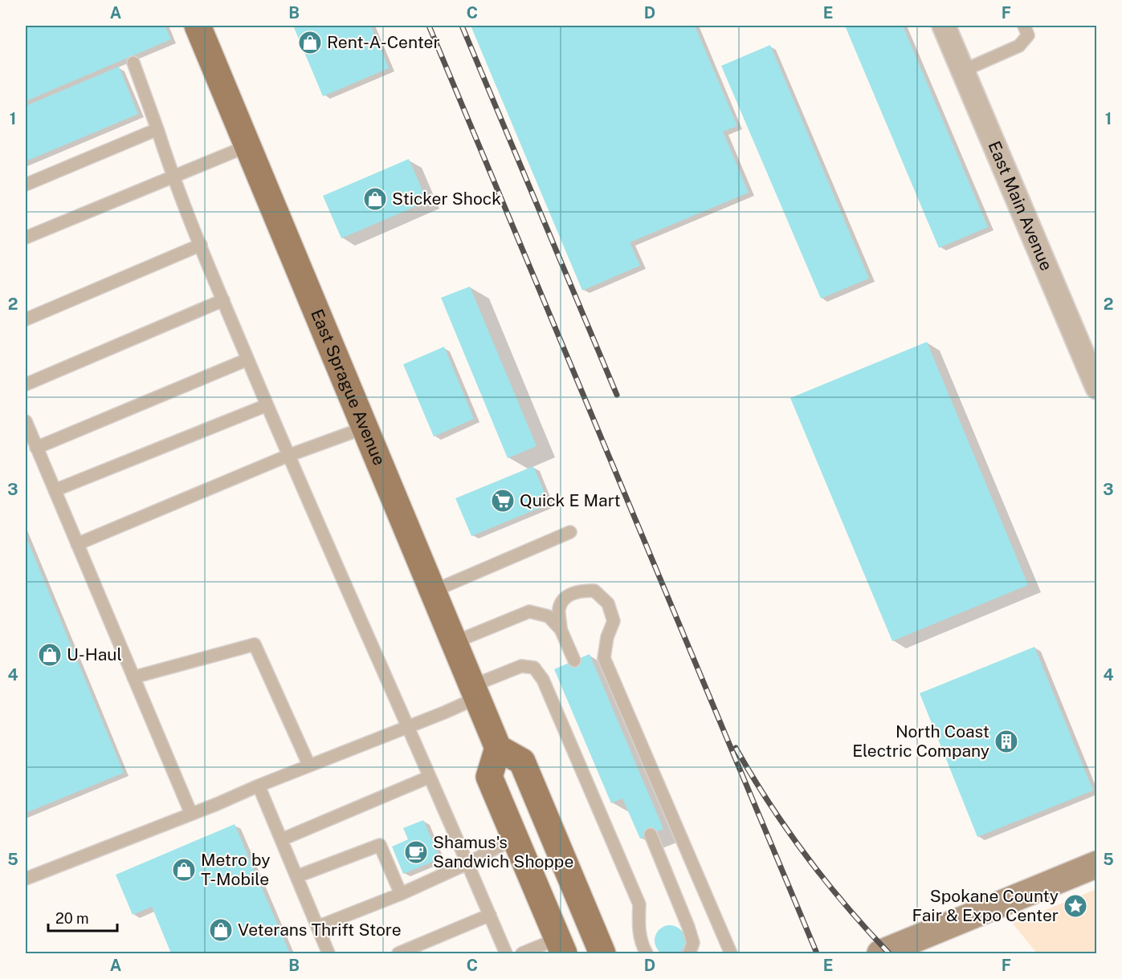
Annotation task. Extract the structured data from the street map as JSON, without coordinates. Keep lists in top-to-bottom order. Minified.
{"streets":{"main road":["East Sprague Avenue"],"street":["East Main Avenue"]},"places":{"shop":["Rent-A-Center","Sticker Shock","U-Haul","Metro by T-Mobile","Veterans Thrift Store"],"supermarket":["Quick E Mart"],"building":["North Coast Electric Company"],"cafe":["Shamus's Sandwich Shoppe"],"place":["Spokane County Fair & Expo Center"]},"scale_bar":"20 m","grid":{"columns":["A","B","C","D","E","F"],"rows":["1","2","3","4","5"]}}
